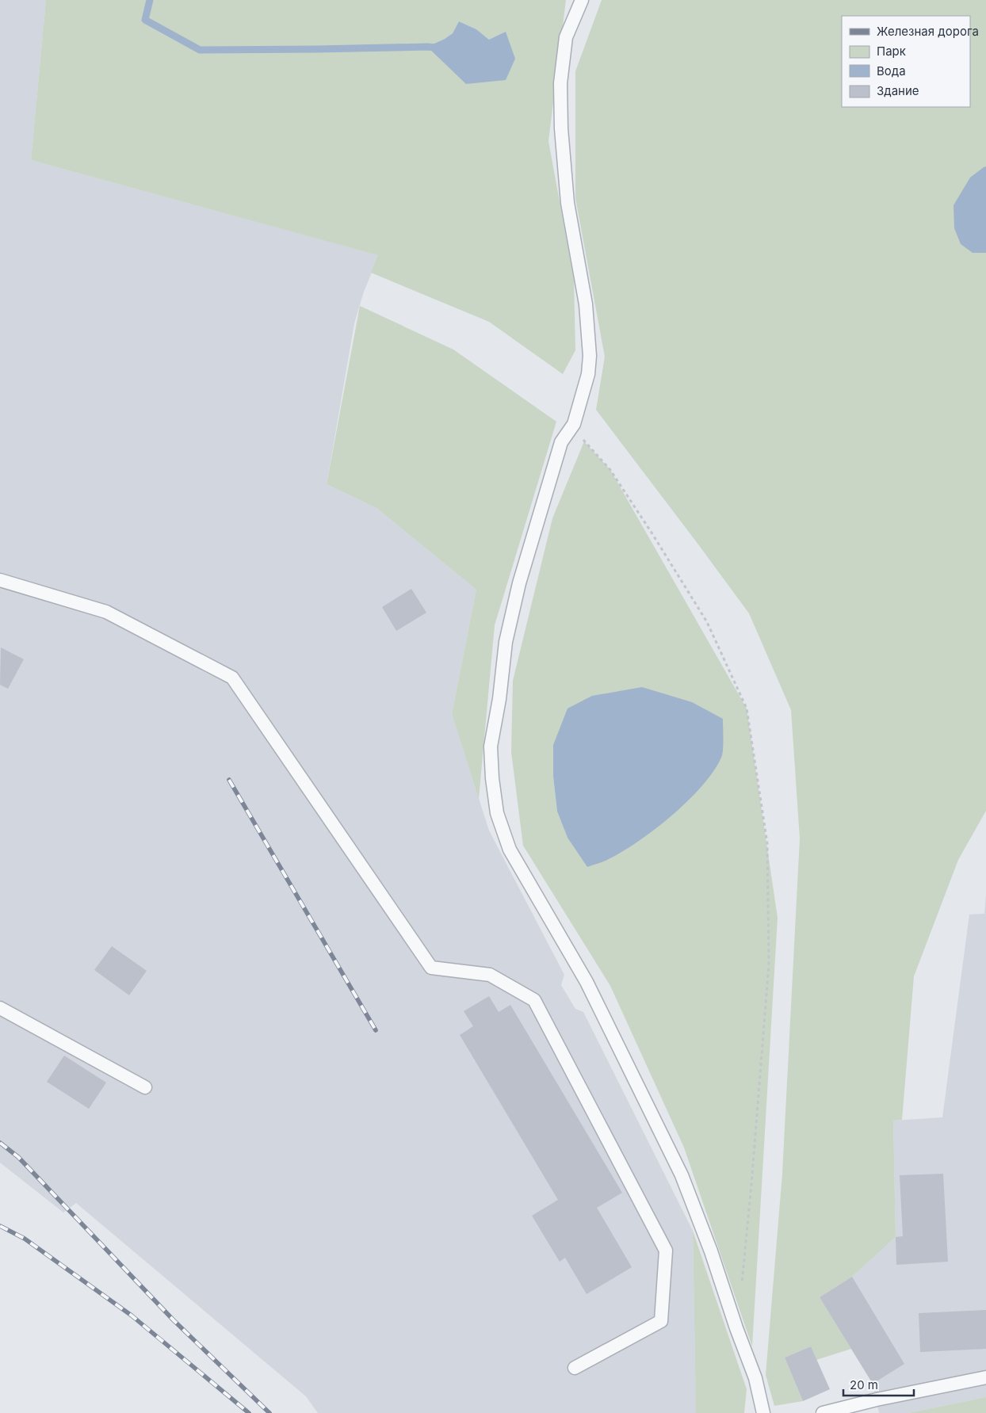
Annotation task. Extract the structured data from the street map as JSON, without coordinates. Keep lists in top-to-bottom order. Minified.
{"legend":["Железная дорога","Парк","Вода","Здание"],"scale_bar":"20 m"}
